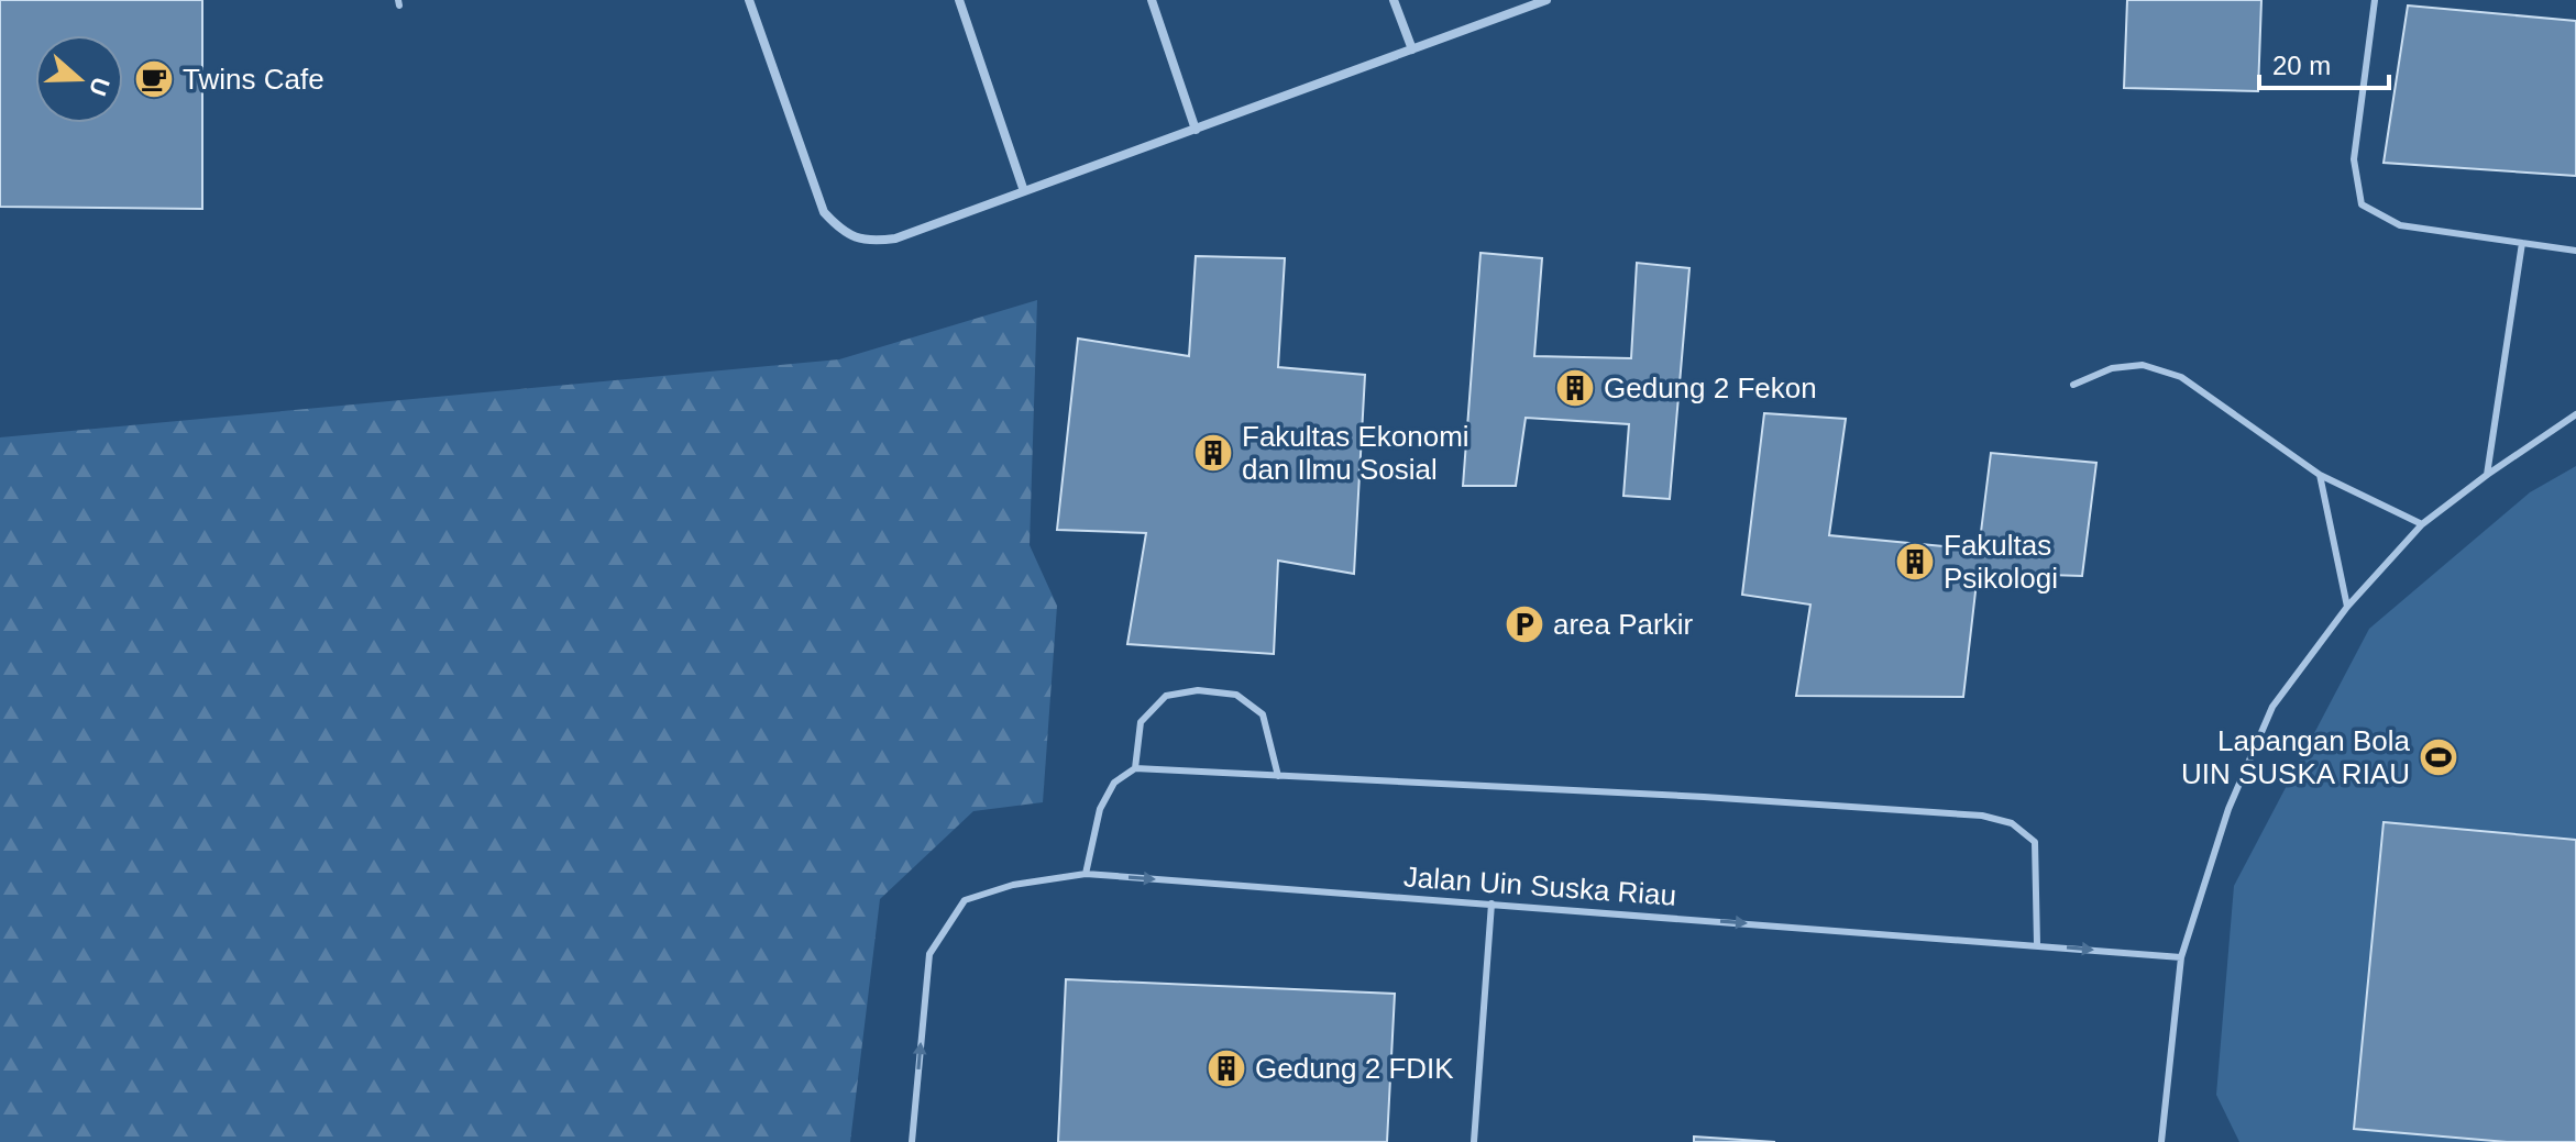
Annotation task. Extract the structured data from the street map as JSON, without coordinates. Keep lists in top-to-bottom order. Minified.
{"streets":{"lane":["Jalan Uin Suska Riau"]},"one_way":["Jalan Uin Suska Riau"],"places":{"cafe":["Twins Cafe"],"building":["Gedung 2 Fekon","Fakultas Ekonomi dan Ilmu Sosial","Fakultas Psikologi","Gedung 2 FDIK"],"parking":["area Parkir"],"sports":["Lapangan Bola UIN SUSKA RIAU"]},"scale_bar":"20 m","north":"right"}
